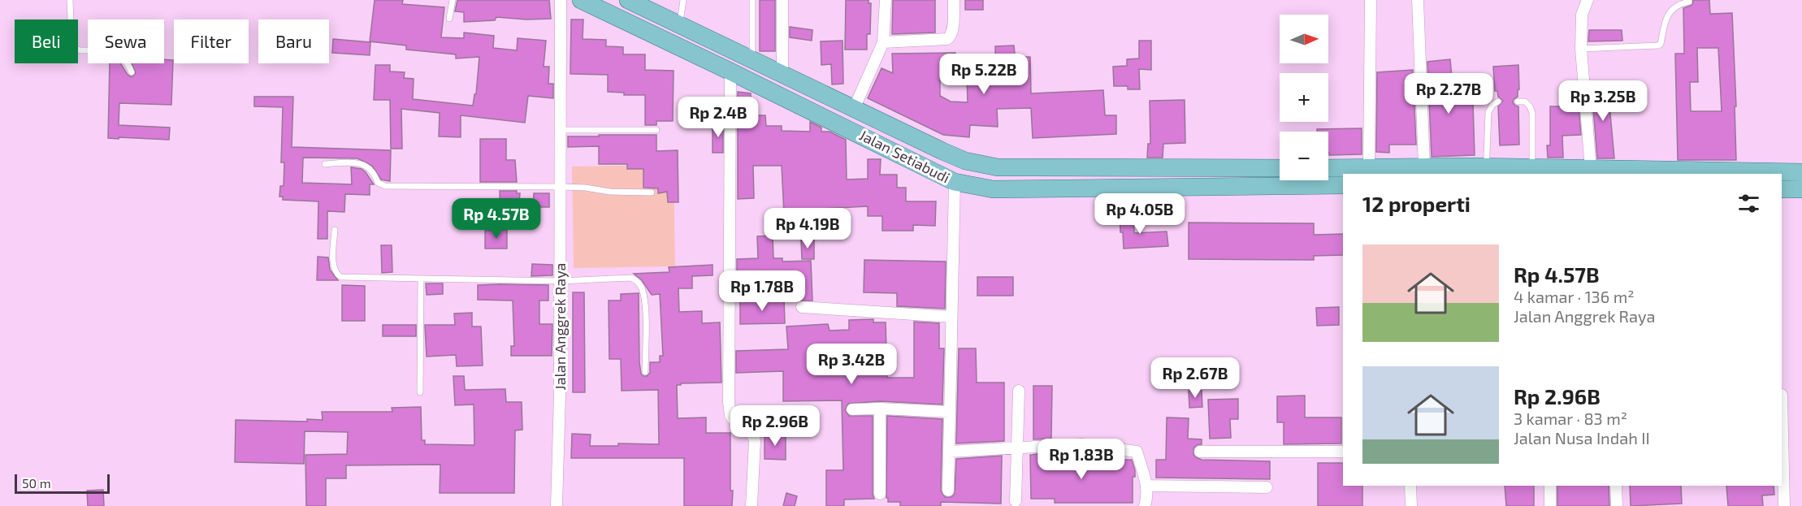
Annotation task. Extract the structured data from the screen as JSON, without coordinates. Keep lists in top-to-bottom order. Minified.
{"streets":{"main road":["Jalan Setiabudi"],"street":["Jalan Anggrek Raya"]},"scale_bar":"50 m","north":"right","page":{"map_buttons":["+","−"],"chip":["Beli","Sewa","Filter","Baru"],"price":["Rp 5.22B","Rp 2.27B","Rp 3.25B","Rp 2.4B","Rp 4.05B","Rp 4.57B","Rp 4.19B","Rp 1.78B","Rp 3.42B","Rp 2.67B","Rp 2.96B","Rp 1.83B"],"heading":"12 properti","list":[{"name":"Rp 4.57B","note":"4 kamar · 136 m² · Jalan Anggrek Raya"},{"name":"Rp 2.96B","note":"3 kamar · 83 m² · Jalan Nusa Indah II"}],"scale":"50 m"}}
